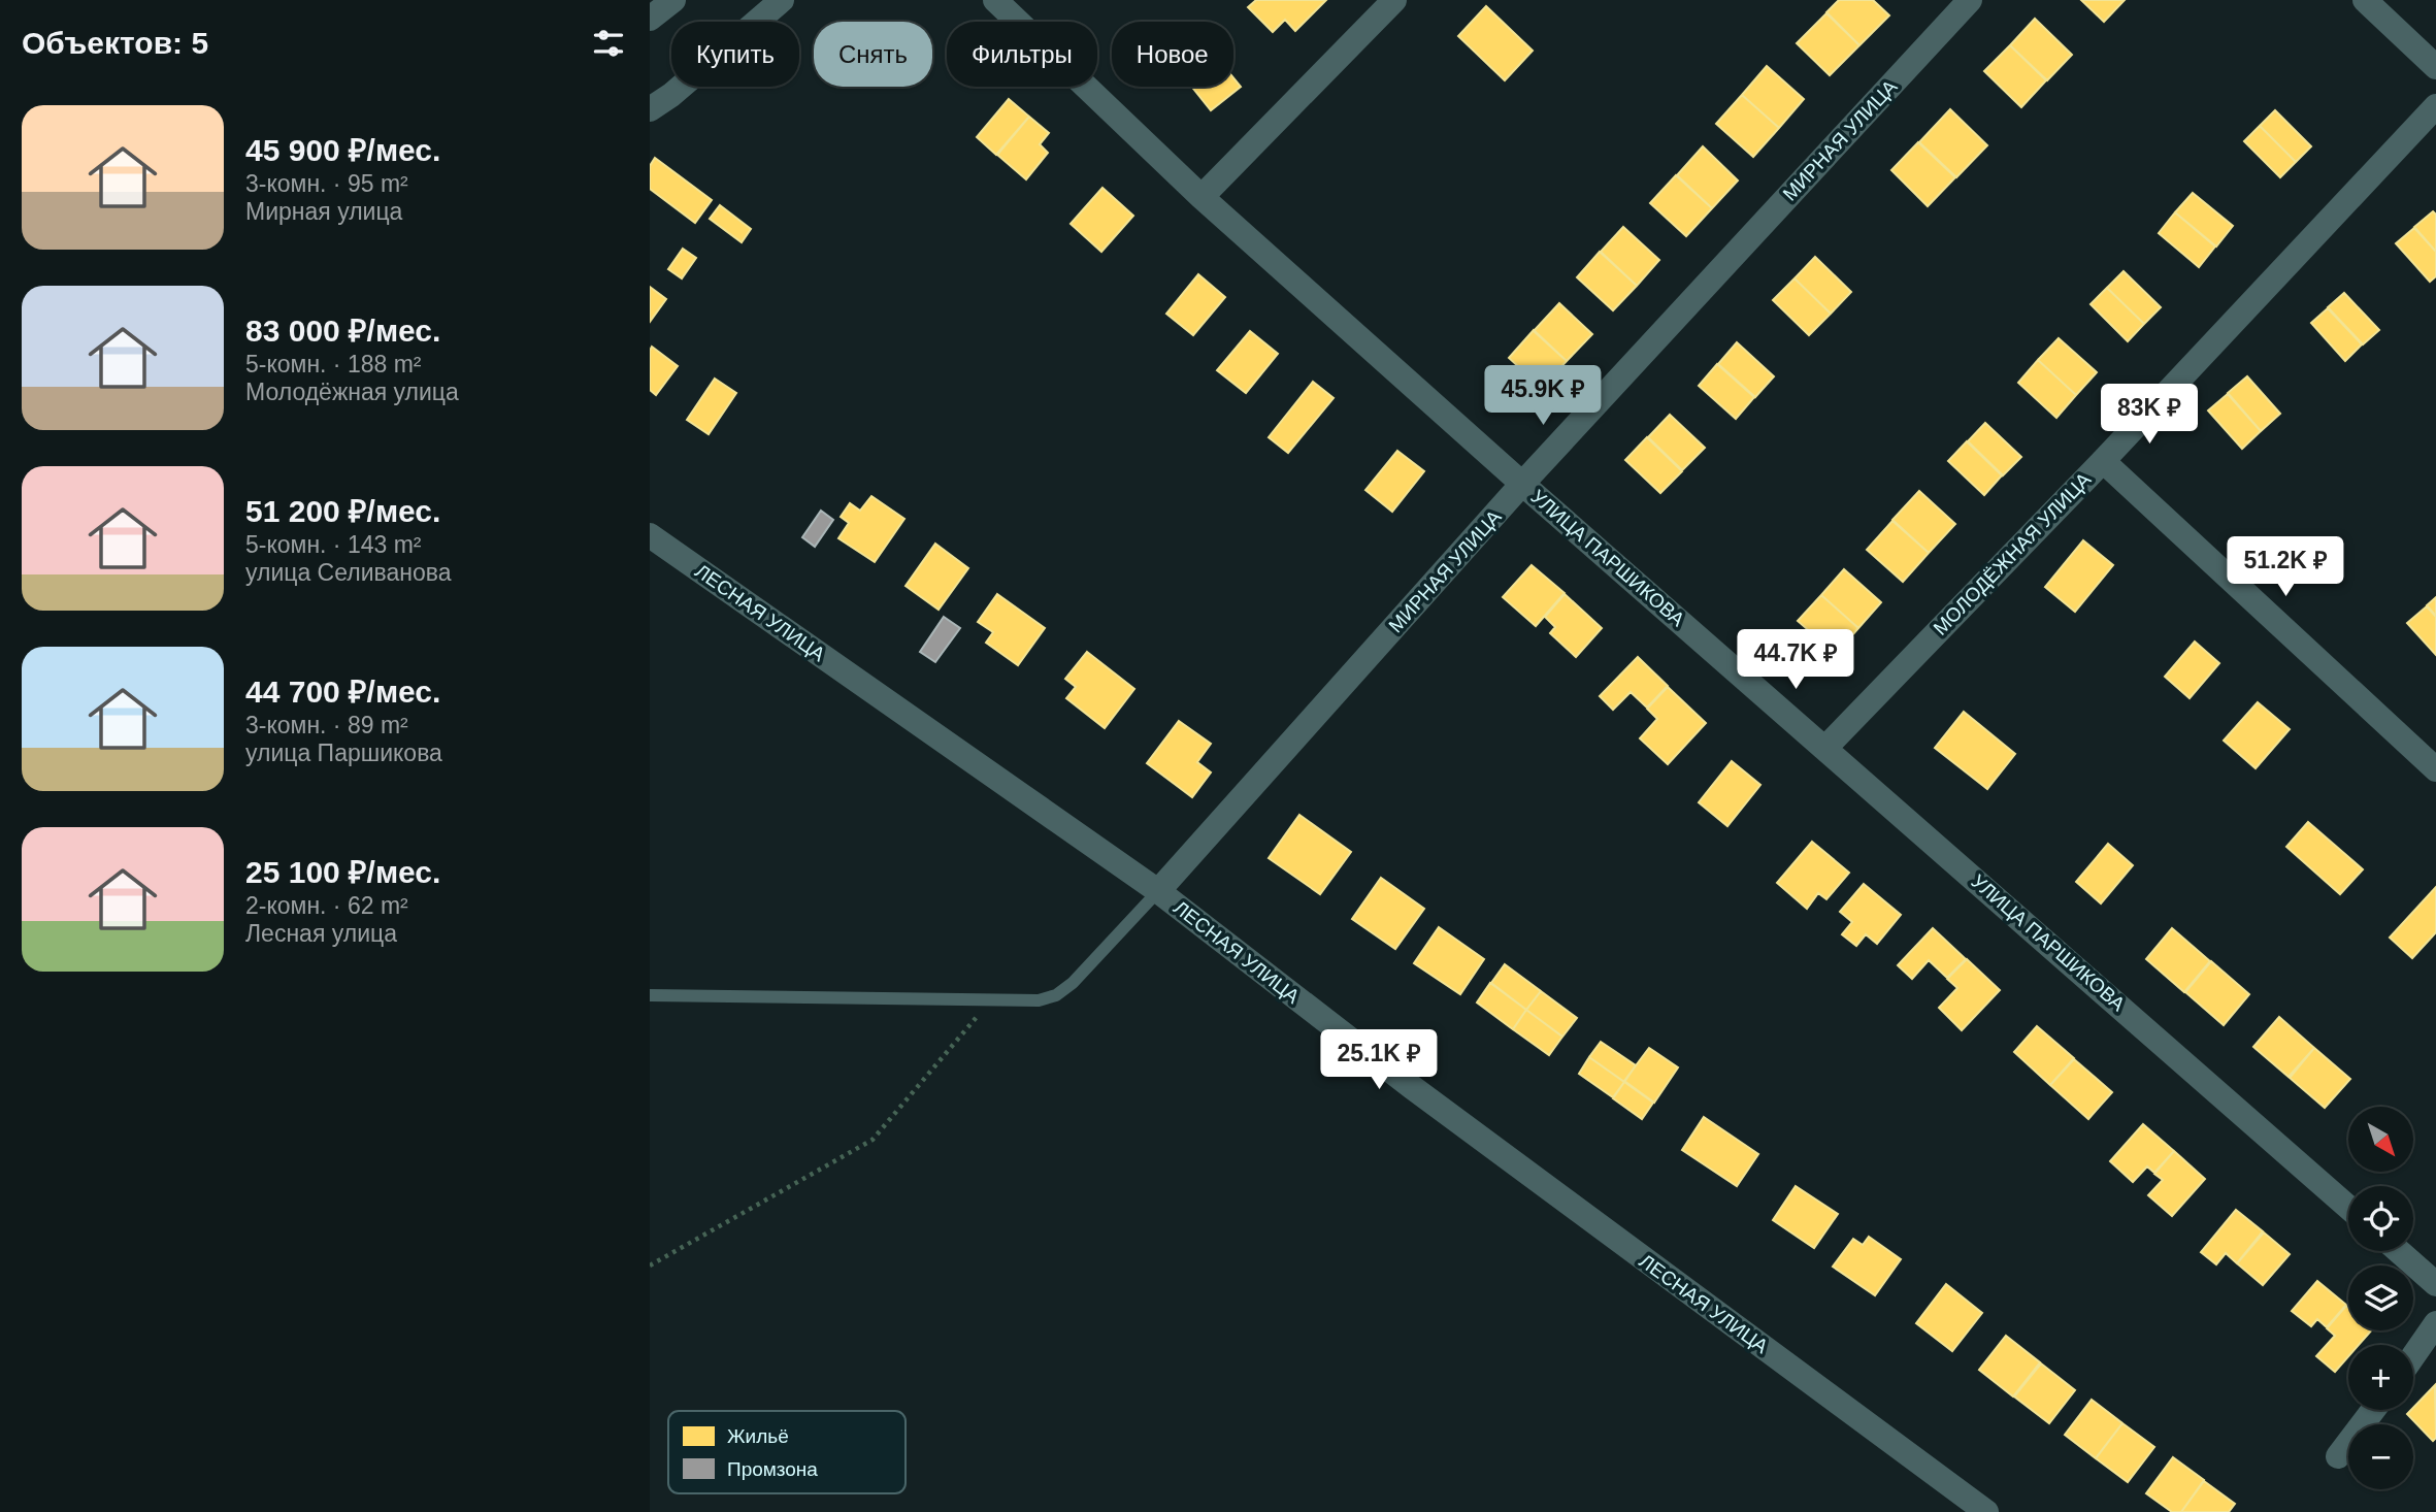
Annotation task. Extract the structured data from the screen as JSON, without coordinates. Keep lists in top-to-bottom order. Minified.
{"streets":{"street":["МИРНАЯ УЛИЦА","МОЛОДЁЖНАЯ УЛИЦА","УЛИЦА ПАРШИКОВА","ЛЕСНАЯ УЛИЦА"]},"crossings":[["МИРНАЯ УЛИЦА","УЛИЦА ПАРШИКОВА"],["МИРНАЯ УЛИЦА","ЛЕСНАЯ УЛИЦА"],["МОЛОДЁЖНАЯ УЛИЦА","УЛИЦА ПАРШИКОВА"]],"legend":["Жильё","Промзона"],"north":"bottom right","page":{"heading":"Объектов: 5","chip":["Купить","Снять","Фильтры","Новое"],"list":[{"name":"45 900 ₽/мес.","note":"3-комн. · 95 m² · Мирная улица"},{"name":"83 000 ₽/мес.","note":"5-комн. · 188 m² · Молодёжная улица"},{"name":"51 200 ₽/мес.","note":"5-комн. · 143 m² · улица Селиванова"},{"name":"44 700 ₽/мес.","note":"3-комн. · 89 m² · улица Паршикова"},{"name":"25 100 ₽/мес.","note":"2-комн. · 62 m² · Лесная улица"}],"price":["45.9K ₽","83K ₽","51.2K ₽","44.7K ₽","25.1K ₽"],"map_buttons":["+","−"]}}
